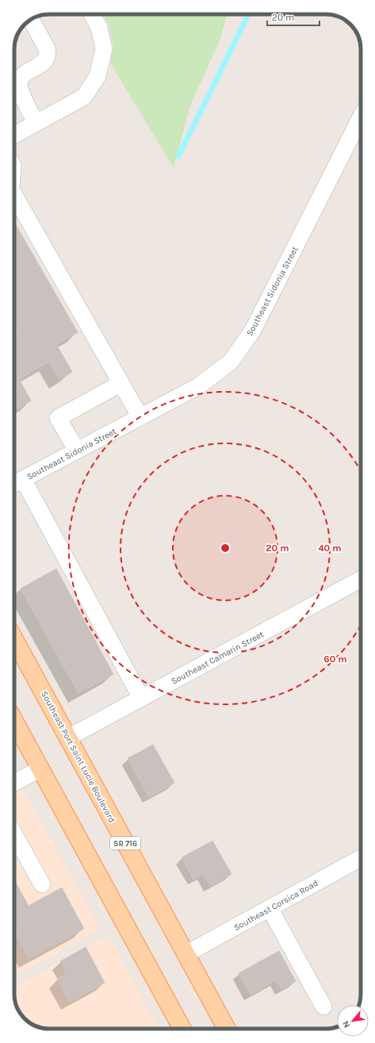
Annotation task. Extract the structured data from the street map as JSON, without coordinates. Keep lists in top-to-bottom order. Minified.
{"streets":{"main road":["Southeast Port Saint Lucie Boulevard","SR 716"],"street":["Southeast Sidonia Street","Southeast Camarin Street","Southeast Corsica Road"]},"crossings":[["Southeast Camarin Street","Southeast Port Saint Lucie Boulevard"],["Southeast Port Saint Lucie Boulevard","Southeast Corsica Road"]],"scale_bar":"20 m","north":"bottom left","rings":["20 m","40 m","60 m"]}
